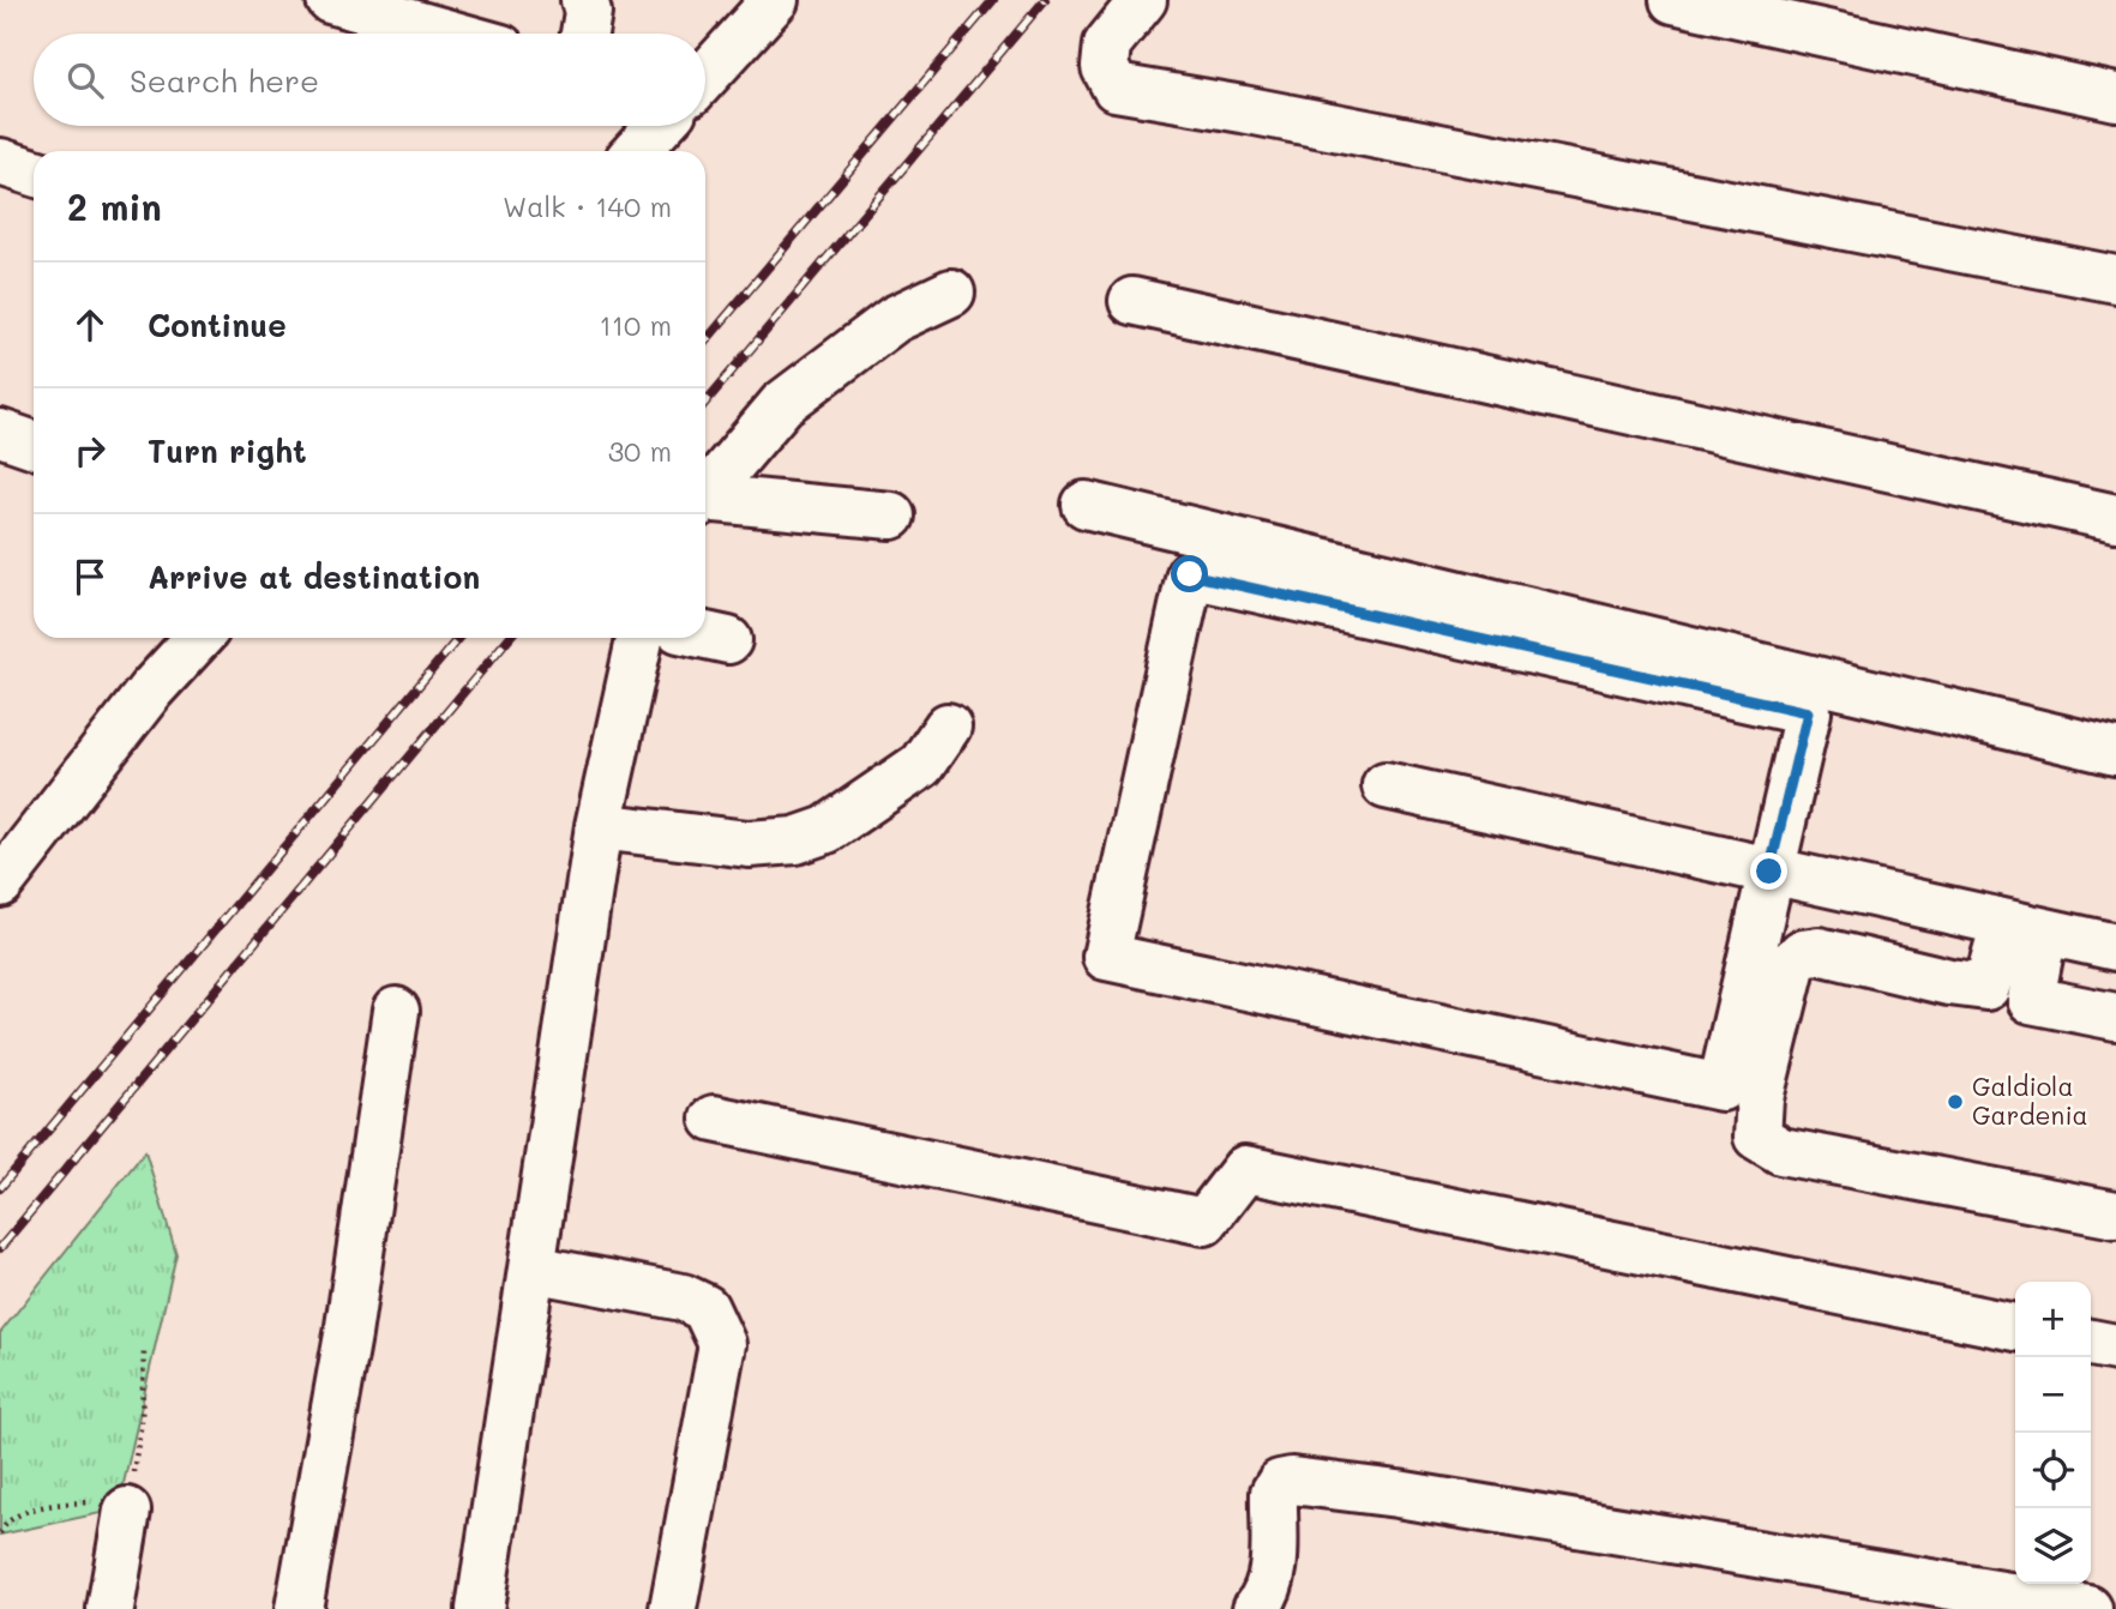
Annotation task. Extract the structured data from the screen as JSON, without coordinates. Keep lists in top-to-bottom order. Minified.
{"places":["Galdiola Gardenia"],"page":{"search":"Search here","heading":["2 min","Walk · 140 m"],"list":[["Continue","110 m"],["Turn right","30 m"],"Arrive at destination"],"map_buttons":["+","−"]}}
